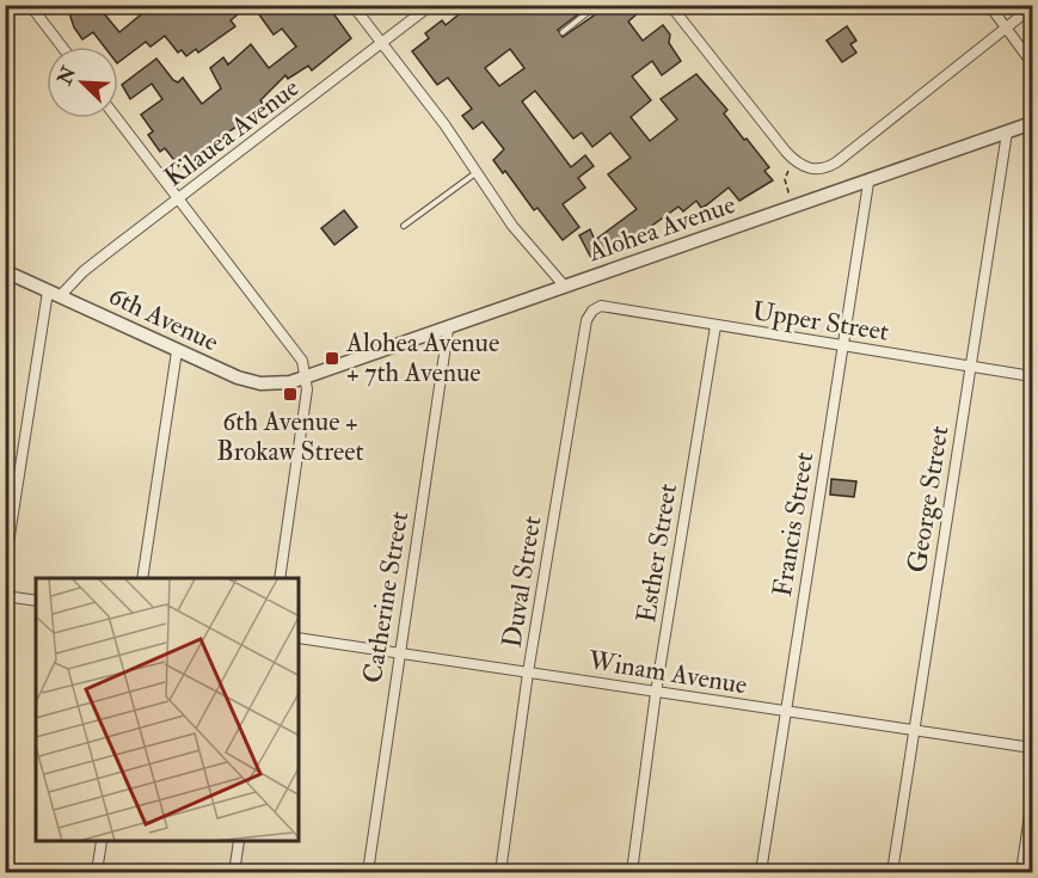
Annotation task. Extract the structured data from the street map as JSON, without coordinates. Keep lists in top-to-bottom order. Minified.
{"streets":{"street":["Kilauea Avenue","Alohea Avenue","6th Avenue","Upper Street","George Street","Francis Street","Esther Street","Duval Street","Catherine Street","Winam Avenue"]},"crossings":[["Kilauea Avenue","6th Avenue"],["Alohea Avenue","6th Avenue"],["Alohea Avenue","George Street"],["Alohea Avenue","Francis Street"],["Alohea Avenue","Catherine Street"],["Upper Street","George Street"],["Upper Street","Francis Street"],["Upper Street","Esther Street"],["Upper Street","Duval Street"],["George Street","Winam Avenue"],["Francis Street","Winam Avenue"],["Esther Street","Winam Avenue"],["Duval Street","Winam Avenue"],["Catherine Street","Winam Avenue"]],"places":{"transit":["Alohea Avenue + 7th Avenue","6th Avenue + Brokaw Street"]},"north":"top left"}
